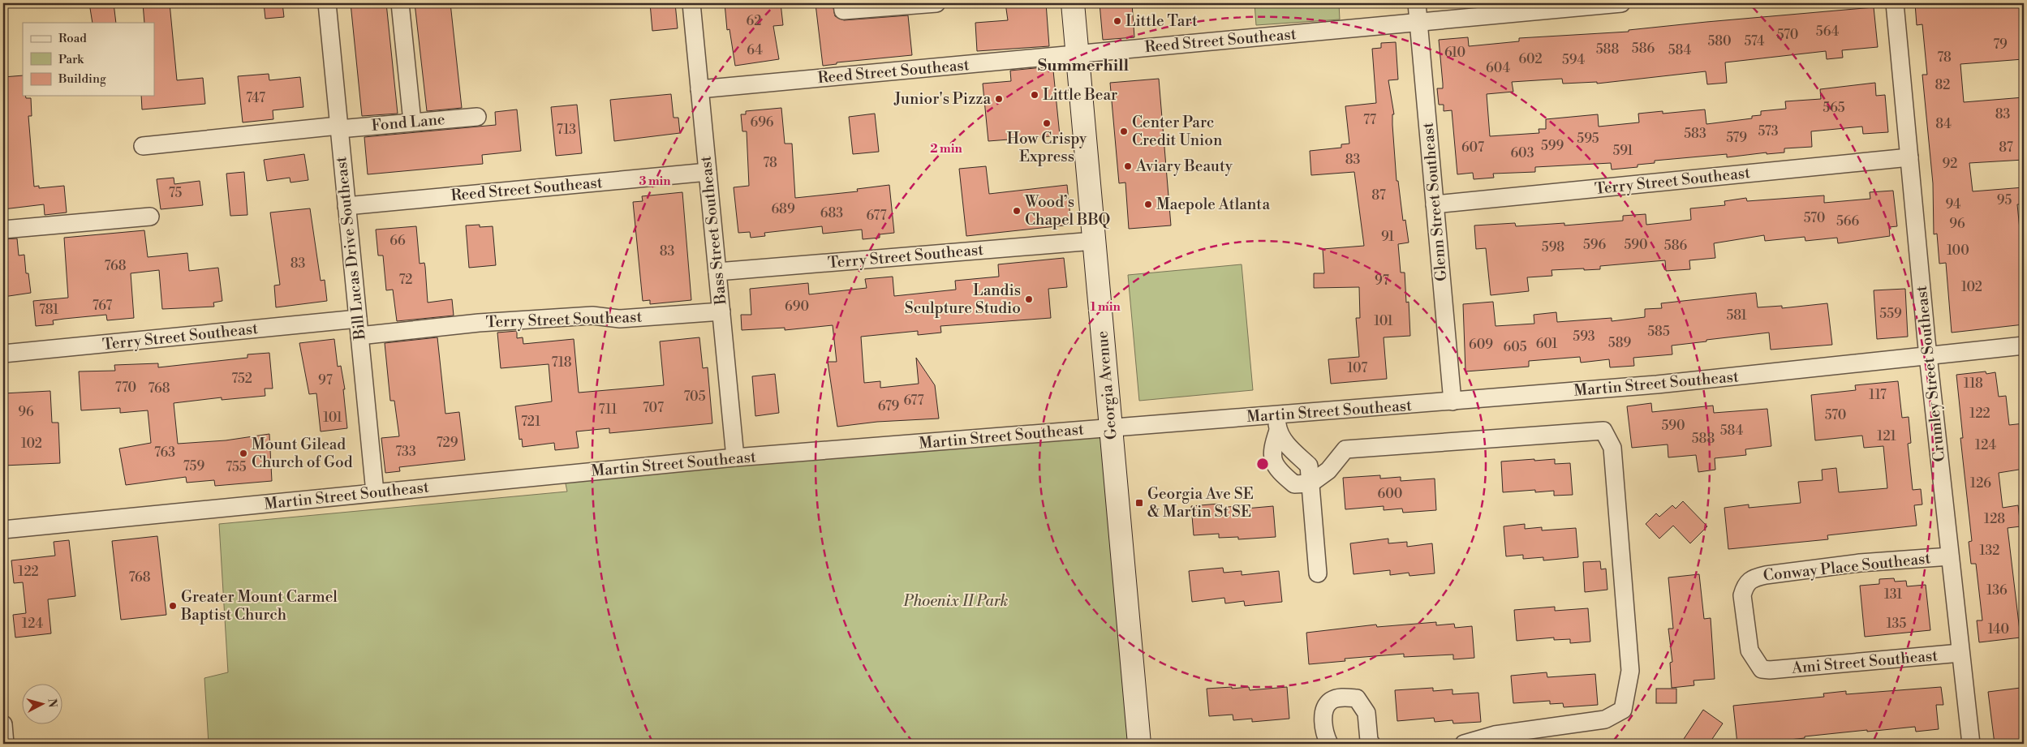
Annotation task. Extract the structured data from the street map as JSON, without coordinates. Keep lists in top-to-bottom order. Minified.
{"streets":{"main road":["Georgia Avenue"],"street":["Reed Street Southeast","Fond Lane","Terry Street Southeast","Glenn Street Southeast","Bass Street Southeast","Bill Lucas Drive Southeast","Crumley Street Southeast","Martin Street Southeast","Conway Place Southeast","Ami Street Southeast"]},"crossings":[["Reed Street Southeast","Glenn Street Southeast"],["Reed Street Southeast","Bass Street Southeast"],["Reed Street Southeast","Bill Lucas Drive Southeast"],["Reed Street Southeast","Georgia Avenue"],["Fond Lane","Bill Lucas Drive Southeast"],["Terry Street Southeast","Glenn Street Southeast"],["Terry Street Southeast","Bass Street Southeast"],["Terry Street Southeast","Bill Lucas Drive Southeast"],["Terry Street Southeast","Crumley Street Southeast"],["Terry Street Southeast","Georgia Avenue"],["Glenn Street Southeast","Martin Street Southeast"],["Bass Street Southeast","Martin Street Southeast"],["Bill Lucas Drive Southeast","Martin Street Southeast"],["Crumley Street Southeast","Martin Street Southeast"],["Crumley Street Southeast","Conway Place Southeast"],["Crumley Street Southeast","Ami Street Southeast"],["Martin Street Southeast","Georgia Avenue"],["Conway Place Southeast","Ami Street Southeast"]],"districts":["Summerhill"],"parks":["Phoenix II Park"],"places":{"other":["Little Tart","Little Bear","Junior's Pizza","How Crispy Express","Center Parc Credit Union","Aviary Beauty","Maepole Atlanta","Wood’s Chapel BBQ","Landis Sculpture Studio","Mount Gilead Church of God","Greater Mount Carmel Baptist Church"],"transit":["Georgia Ave SE & Martin St SE"]},"house_numbers":["62","564","570","580","574","79","586","588","64","584","610","78","602","594","604","82","747","565","83","77","696","84","713","573","583","579","595","599","607","87","591","603","83","78","92","75","87","95","94","689","683","677","570","566","96","91","66","596","590","586","598","100","83","83","768","72","97","102","767","690","781","559","581","101","585","593","589","601","609","605","718","107","752","97","118","770","768","117","705","677","679","707","711","96","122","570","101","721","590","584","121","588","729","102","124","733","763","759","755","126","600","128","132","122","768","136","131","124","135","140"],"legend":["Road","Park","Building"],"north":"right","rings":["2 min","3 min","1 min"]}
